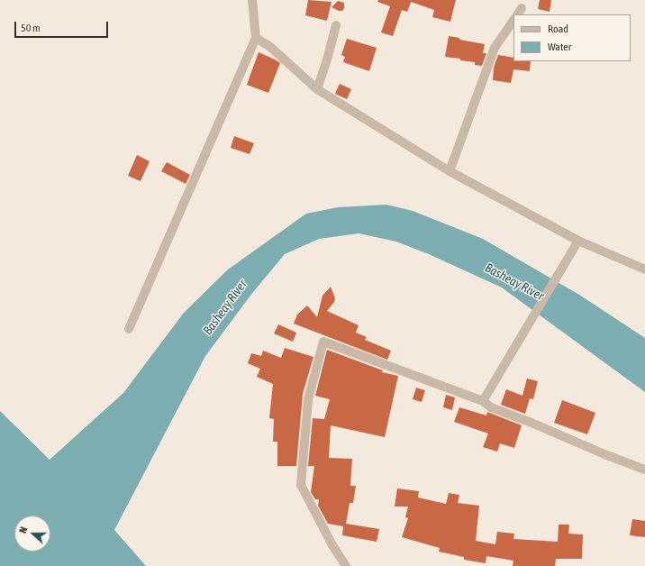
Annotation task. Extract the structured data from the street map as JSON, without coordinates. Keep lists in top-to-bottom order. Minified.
{"water":["Basheay River"],"legend":["Road","Water"],"scale_bar":"50 m","north":"left"}
